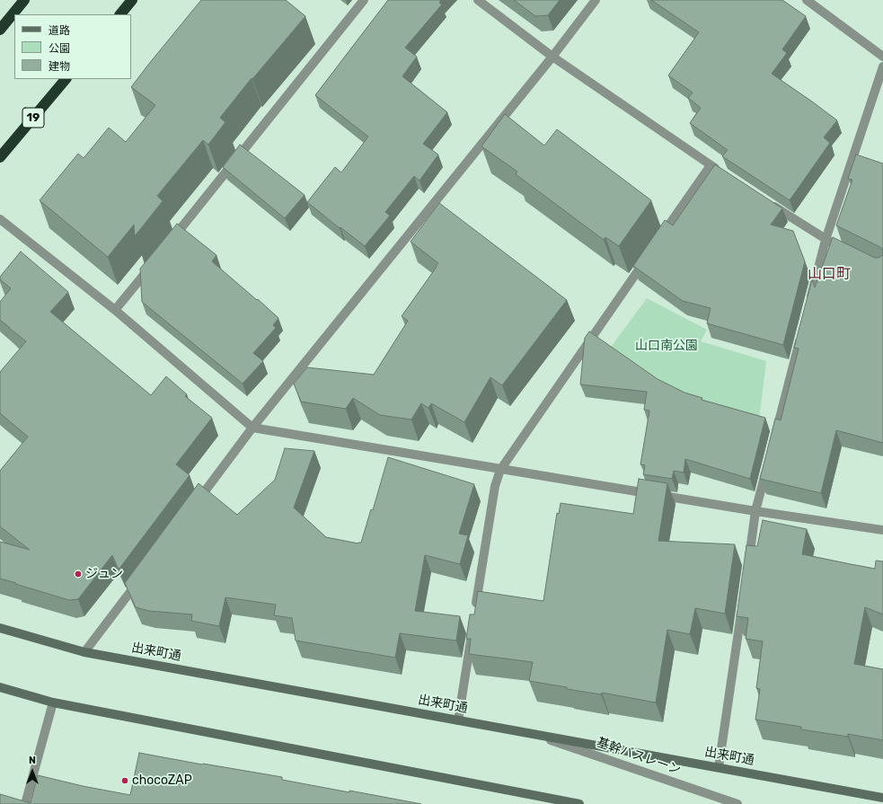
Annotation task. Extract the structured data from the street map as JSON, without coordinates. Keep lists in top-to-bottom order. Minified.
{"streets":{"highway":["19"],"main road":["出来町通"],"street":["基幹バスレーン"]},"crossings":[["出来町通","基幹バスレーン"]],"districts":["山口町"],"parks":["山口南公園"],"places":["ジュン","chocoZAP"],"legend":["道路","公園","建物"],"north":"top"}
